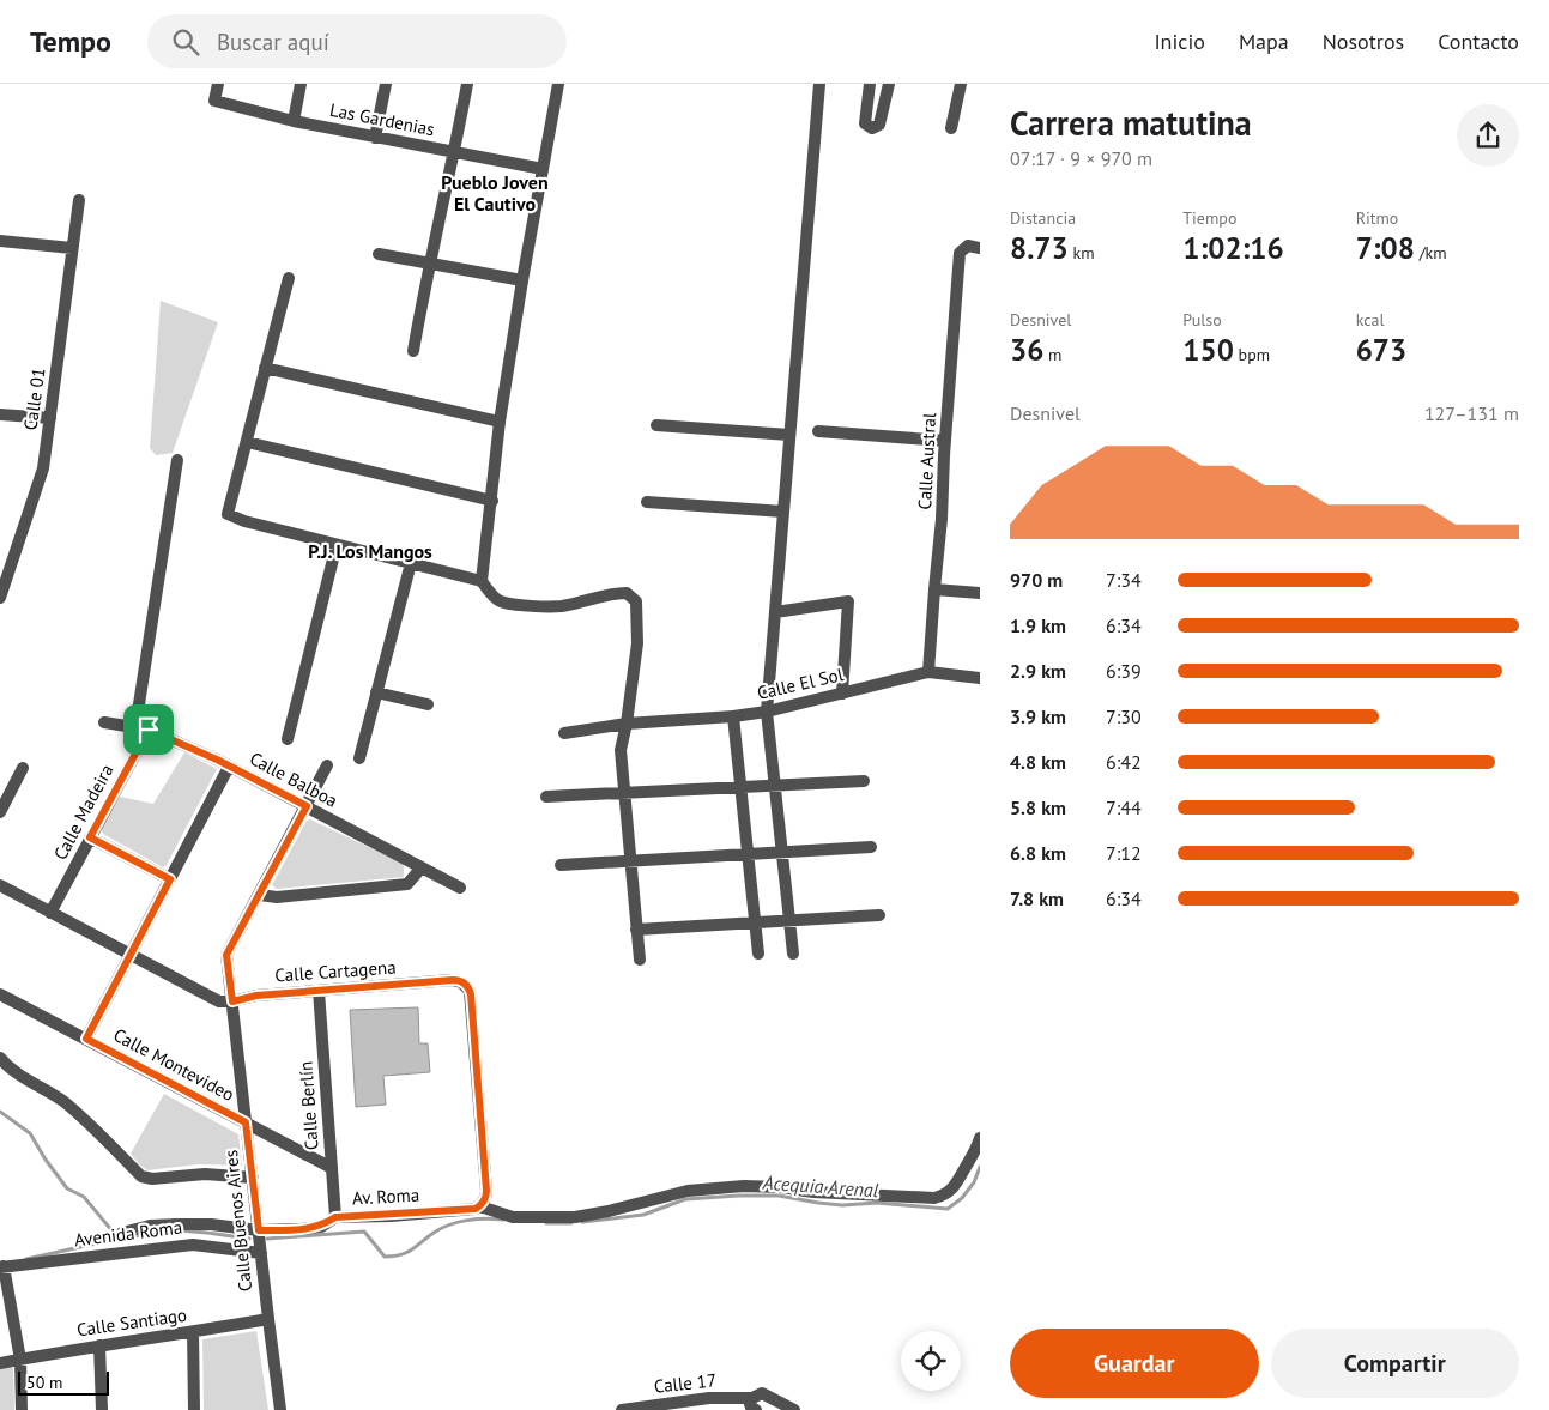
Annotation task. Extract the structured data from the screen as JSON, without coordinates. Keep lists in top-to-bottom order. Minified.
{"streets":{"street":["Las Gardenias","Calle 01","Calle Austral","Calle El Sol","Calle Balboa","Calle Madeira","Calle Cartagena","Calle Montevideo","Calle Berlín","Av. Roma","Calle Buenos Aires","Avenida Roma","Calle Santiago","Calle 17"]},"crossings":[["Calle Austral","Calle El Sol"],["Calle Balboa","Calle Madeira"],["Calle Balboa","Calle Buenos Aires"],["Calle Madeira","Calle Cartagena"],["Calle Cartagena","Calle Berlín"],["Calle Cartagena","Av. Roma"],["Calle Cartagena","Calle Buenos Aires"],["Calle Montevideo","Calle Berlín"],["Calle Montevideo","Calle Buenos Aires"],["Calle Berlín","Av. Roma"],["Av. Roma","Calle Buenos Aires"],["Calle Buenos Aires","Avenida Roma"],["Calle Buenos Aires","Calle Santiago"]],"districts":["Pueblo Joven El Cautivo","P.J. Los Mangos"],"water":["Acequia Arenal"],"scale_bar":"50 m","page":{"header":"Tempo","search":"Buscar aquí","nav":["Inicio","Mapa","Nosotros","Contacto"],"heading":["Carrera matutina","07:17 · 9 × 970 m"],"stats":[["Distancia","8.73 km"],["Tiempo","1:02:16"],["Ritmo","7:08 /km"],["Desnivel","36 m"],["Pulso","150 bpm"],["kcal","673"]],"chart":["Desnivel","127–131 m"],"list":[{"name":"970 m","note":"7:34"},{"name":"1.9 km","note":"6:34"},{"name":"2.9 km","note":"6:39"},{"name":"3.9 km","note":"7:30"},{"name":"4.8 km","note":"6:42"},{"name":"5.8 km","note":"7:44"},{"name":"6.8 km","note":"7:12"},{"name":"7.8 km","note":"6:34"}],"buttons":["Guardar","Compartir"],"scale":"50 m"}}
